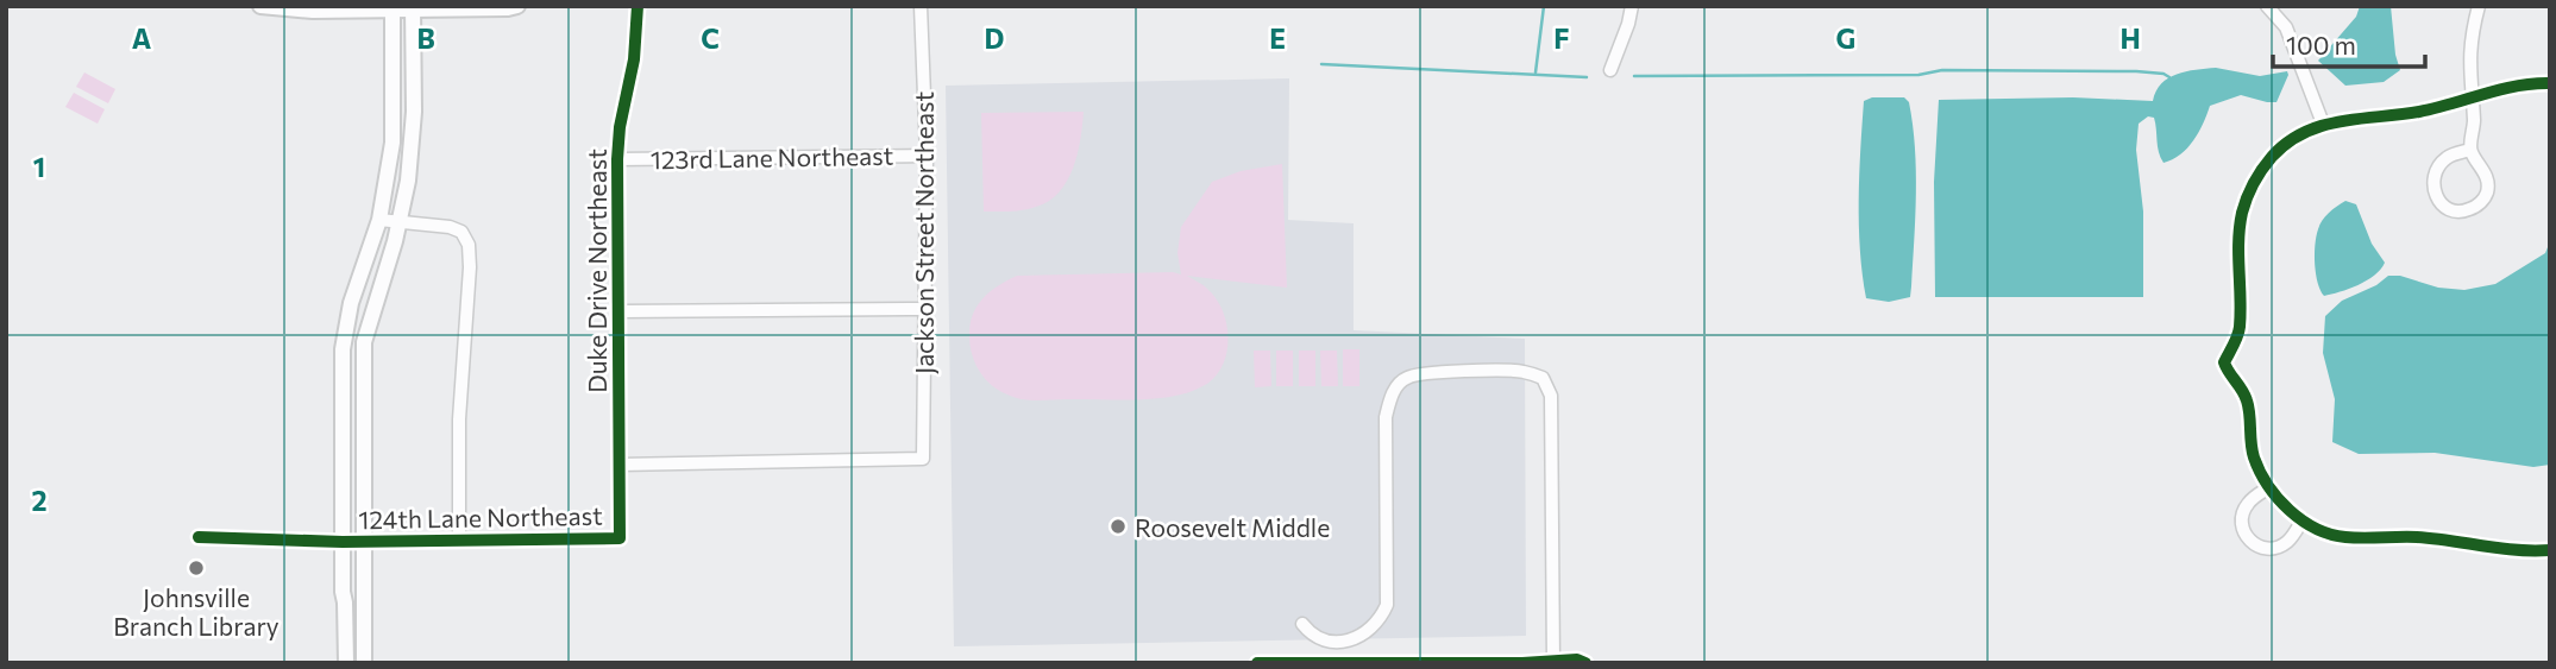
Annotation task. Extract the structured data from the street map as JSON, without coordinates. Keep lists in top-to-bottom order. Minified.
{"streets":{"street":["123rd Lane Northeast","Jackson Street Northeast","Duke Drive Northeast","124th Lane Northeast"]},"crossings":[["123rd Lane Northeast","Jackson Street Northeast"],["123rd Lane Northeast","Duke Drive Northeast"],["Jackson Street Northeast","Duke Drive Northeast"],["Duke Drive Northeast","124th Lane Northeast"]],"places":["Roosevelt Middle","Johnsville Branch Library"],"scale_bar":"100 m","grid":{"columns":["A","B","C","D","E","F","G","H"],"rows":["1","2"]}}
